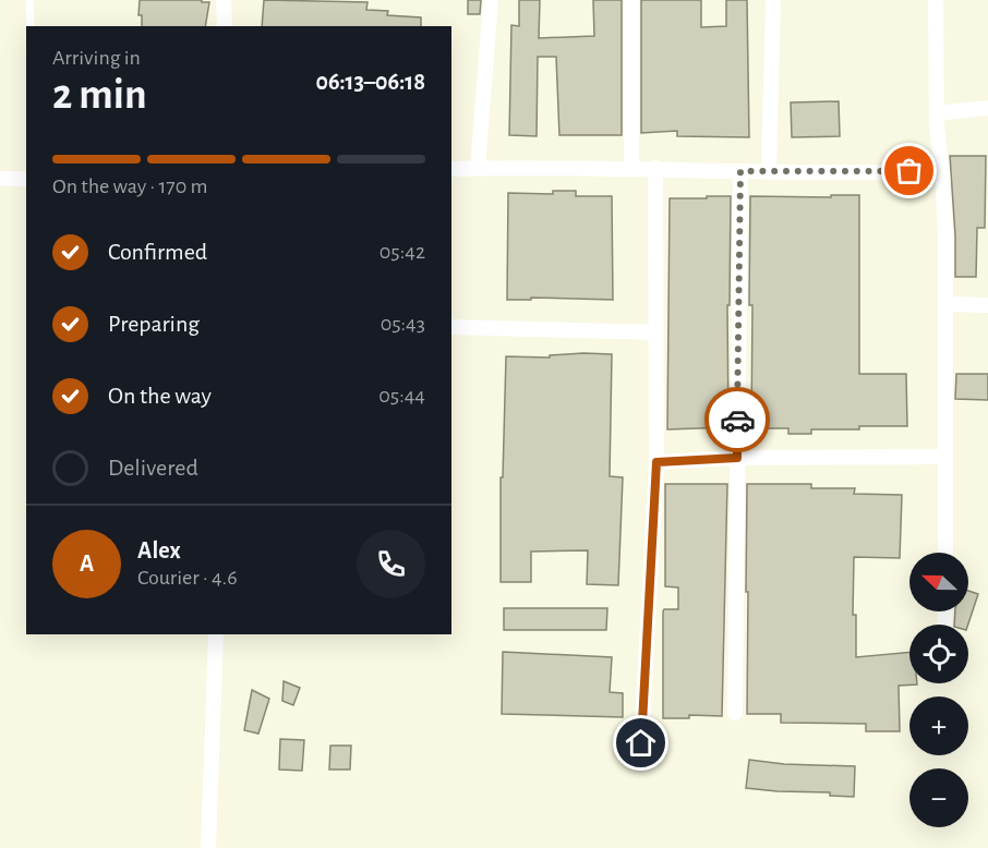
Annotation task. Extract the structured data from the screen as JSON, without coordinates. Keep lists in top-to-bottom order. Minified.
{"north":"left","page":{"heading":["2 min","Arriving in","06:13–06:18"],"panel":["Alex","Courier · 4.6"],"bar":"On the way · 170 m","list":[["Confirmed","05:42"],["Preparing","05:43"],["On the way","05:44"],"Delivered"],"round":"A","map_buttons":["+","−"]}}
